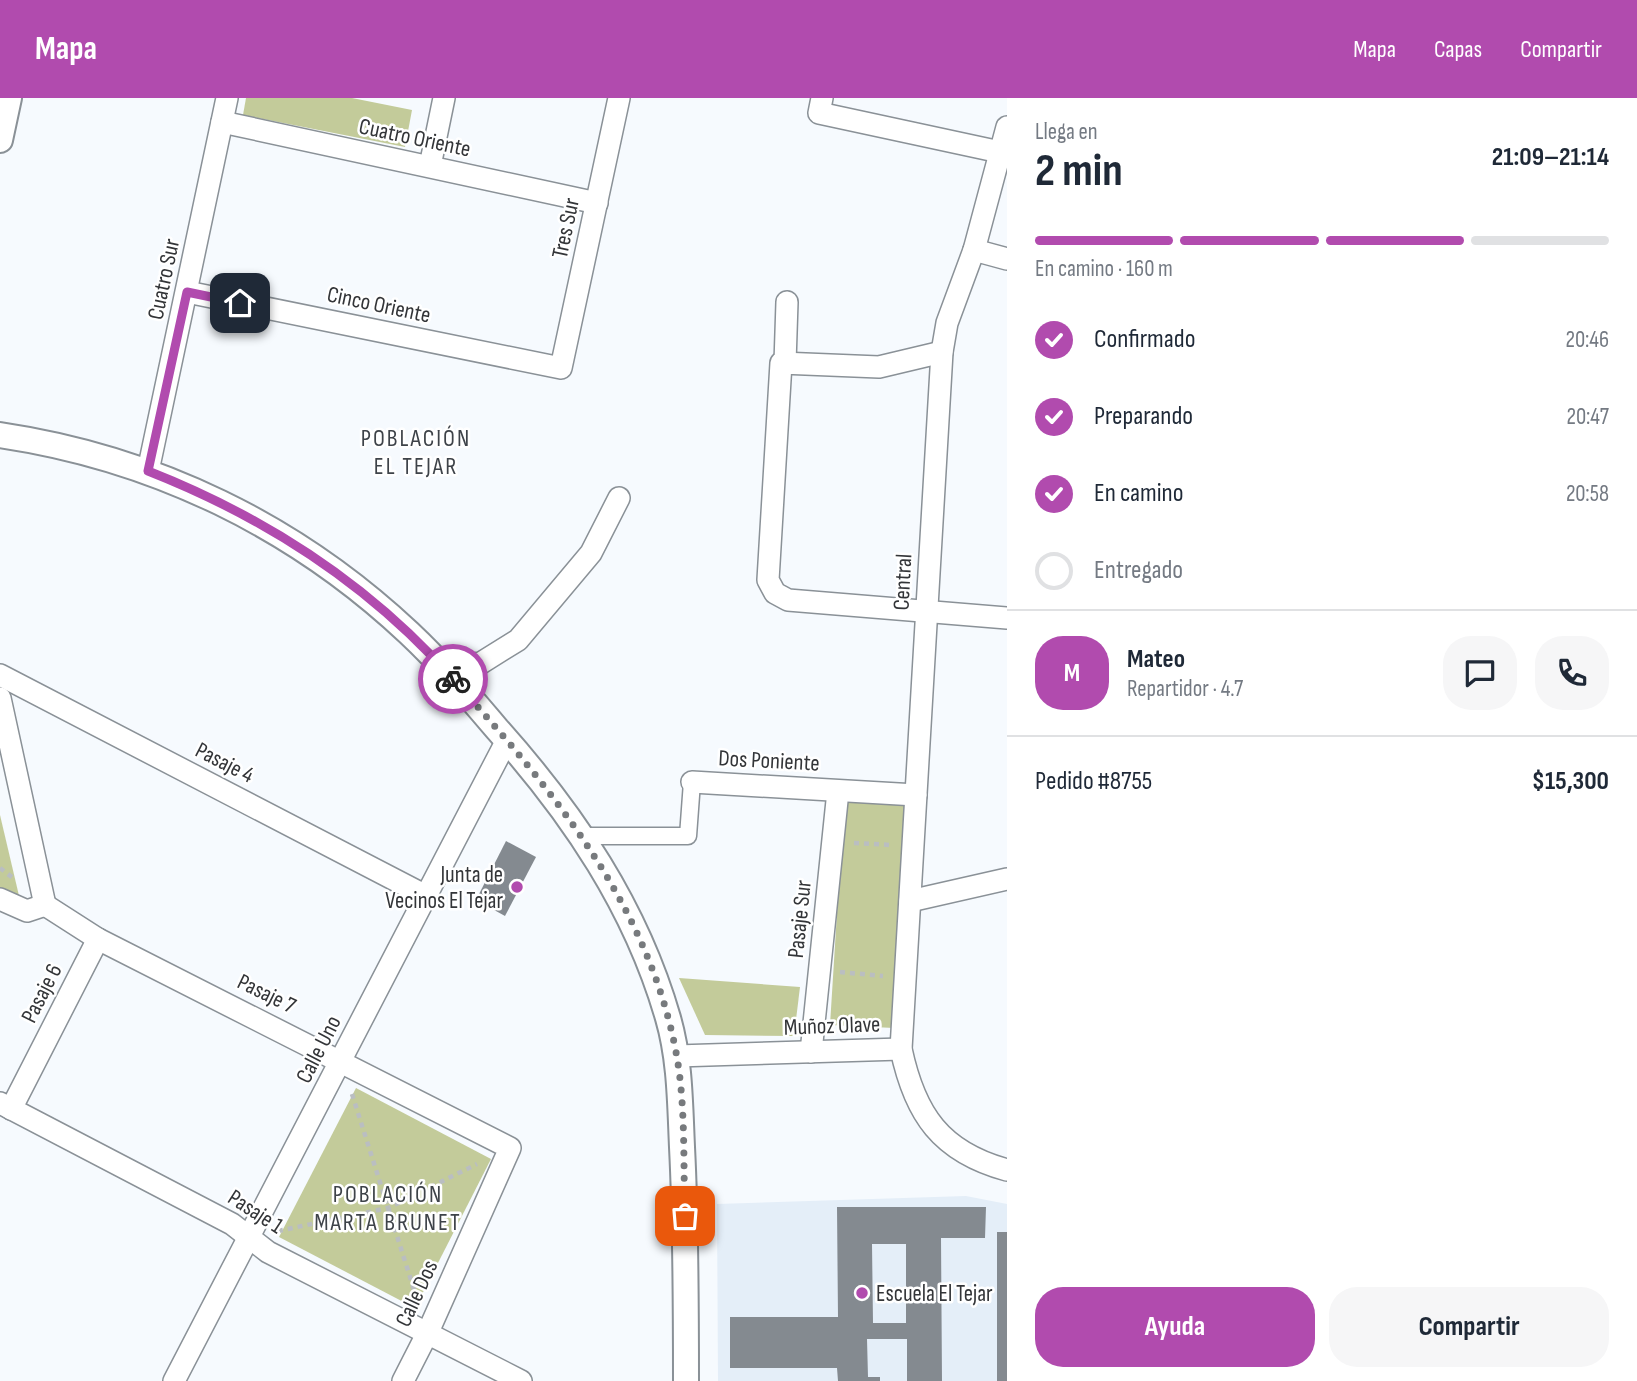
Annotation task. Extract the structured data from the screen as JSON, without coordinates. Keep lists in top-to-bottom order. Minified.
{"streets":{"street":["Cuatro Oriente","Tres Sur","Cuatro Sur","Cinco Oriente","Central","Dos Poniente","Pasaje 4","Pasaje Sur","Pasaje 6","Pasaje 7","Muñoz Olave","Calle Uno","Pasaje 1","Calle Dos"]},"crossings":[["Cuatro Oriente","Tres Sur"],["Cuatro Oriente","Cuatro Sur"],["Tres Sur","Cinco Oriente"],["Cuatro Sur","Cinco Oriente"],["Central","Dos Poniente"],["Central","Muñoz Olave"],["Dos Poniente","Pasaje Sur"],["Pasaje 4","Calle Uno"],["Pasaje Sur","Muñoz Olave"],["Pasaje 6","Pasaje 7"],["Pasaje 6","Pasaje 1"],["Pasaje 7","Calle Uno"],["Pasaje 7","Calle Dos"],["Calle Uno","Pasaje 1"],["Pasaje 1","Calle Dos"]],"districts":["POBLACIÓN EL TEJAR","POBLACIÓN MARTA BRUNET"],"places":["Junta de Vecinos El Tejar","Escuela El Tejar"],"page":{"header":"Mapa","nav":["Mapa","Capas","Compartir"],"heading":["2 min","Llega en","21:09–21:14"],"panel":["Mateo","Repartidor · 4.7","Pedido #8755","$15,300"],"bar":"En camino · 160 m","list":[["Confirmado","20:46"],["Preparando","20:47"],["En camino","20:58"],"Entregado"],"round":"M","buttons":["Ayuda","Compartir"]}}
